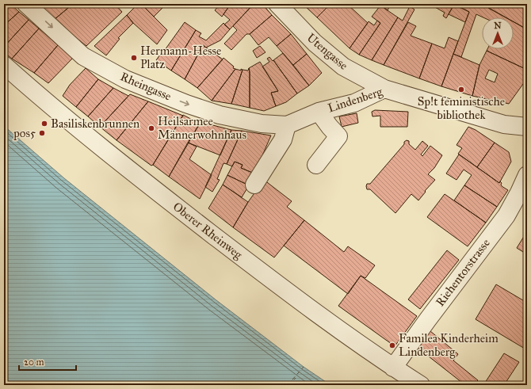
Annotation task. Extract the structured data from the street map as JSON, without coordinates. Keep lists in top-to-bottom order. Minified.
{"streets":{"street":["Utengasse","Rheingasse","Lindenberg","Oberer Rheinweg","Riehentorstrasse"]},"crossings":[["Utengasse","Lindenberg"],["Rheingasse","Lindenberg"],["Oberer Rheinweg","Riehentorstrasse"]],"one_way":["Rheingasse"],"places":["Hermann-Hesse Platz","Sp!t feministische bibliothek","Basiliskenbrunnen","Heilsarmee Männerwohnhaus","pos5","Familea Kinderheim Lindenberg"],"scale_bar":"20 m","north":"top"}
